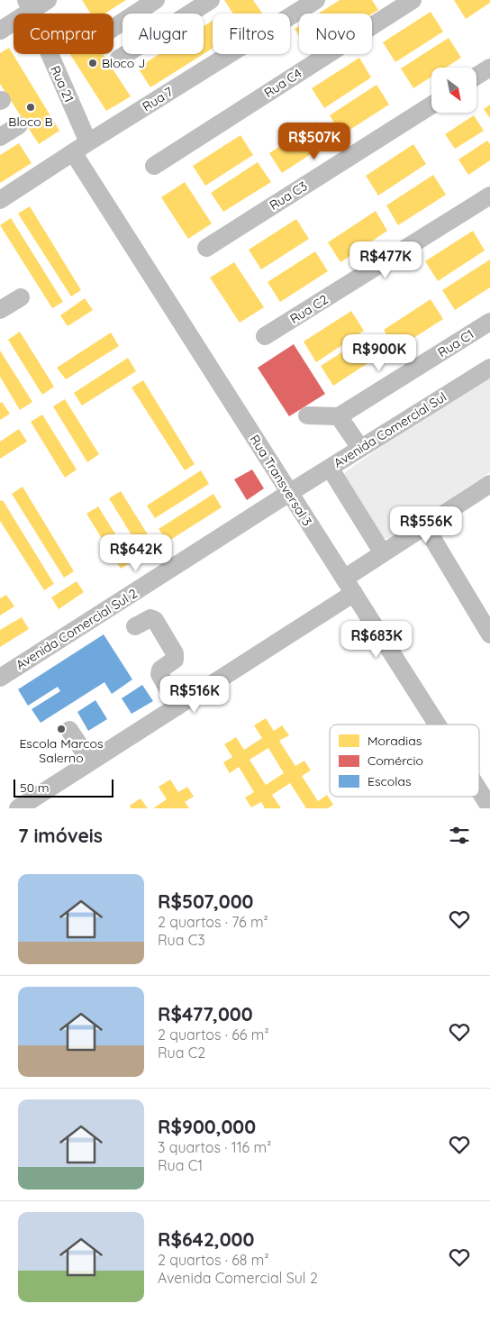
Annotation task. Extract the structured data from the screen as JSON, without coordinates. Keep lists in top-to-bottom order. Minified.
{"streets":{"street":["Rua C4","Rua 21","Rua 7","Rua C3","Rua C2","Rua C1","Avenida Comercial Sul","Rua Transversal 3","Avenida Comercial Sul 2"]},"crossings":[["Rua 21","Rua 7"],["Rua 7","Rua Transversal 3"],["Avenida Comercial Sul","Rua Transversal 3"],["Avenida Comercial Sul","Avenida Comercial Sul 2"],["Rua Transversal 3","Avenida Comercial Sul 2"]],"places":["Bloco J","Bloco B","Escola Marcos Salerno"],"legend":["Moradias","Comércio","Escolas"],"scale_bar":"50 m","north":"bottom right","page":{"chip":["Comprar","Alugar","Filtros","Novo"],"price":["R$507K","R$477K","R$900K","R$556K","R$642K","R$683K","R$516K"],"scale":"50 m","heading":"7 imóveis","list":[{"name":"R$507,000","note":"2 quartos · 76 m² · Rua C3"},{"name":"R$477,000","note":"2 quartos · 66 m² · Rua C2"},{"name":"R$900,000","note":"3 quartos · 116 m² · Rua C1"},{"name":"R$642,000","note":"2 quartos · 68 m² · Avenida Comercial Sul 2"}]}}
